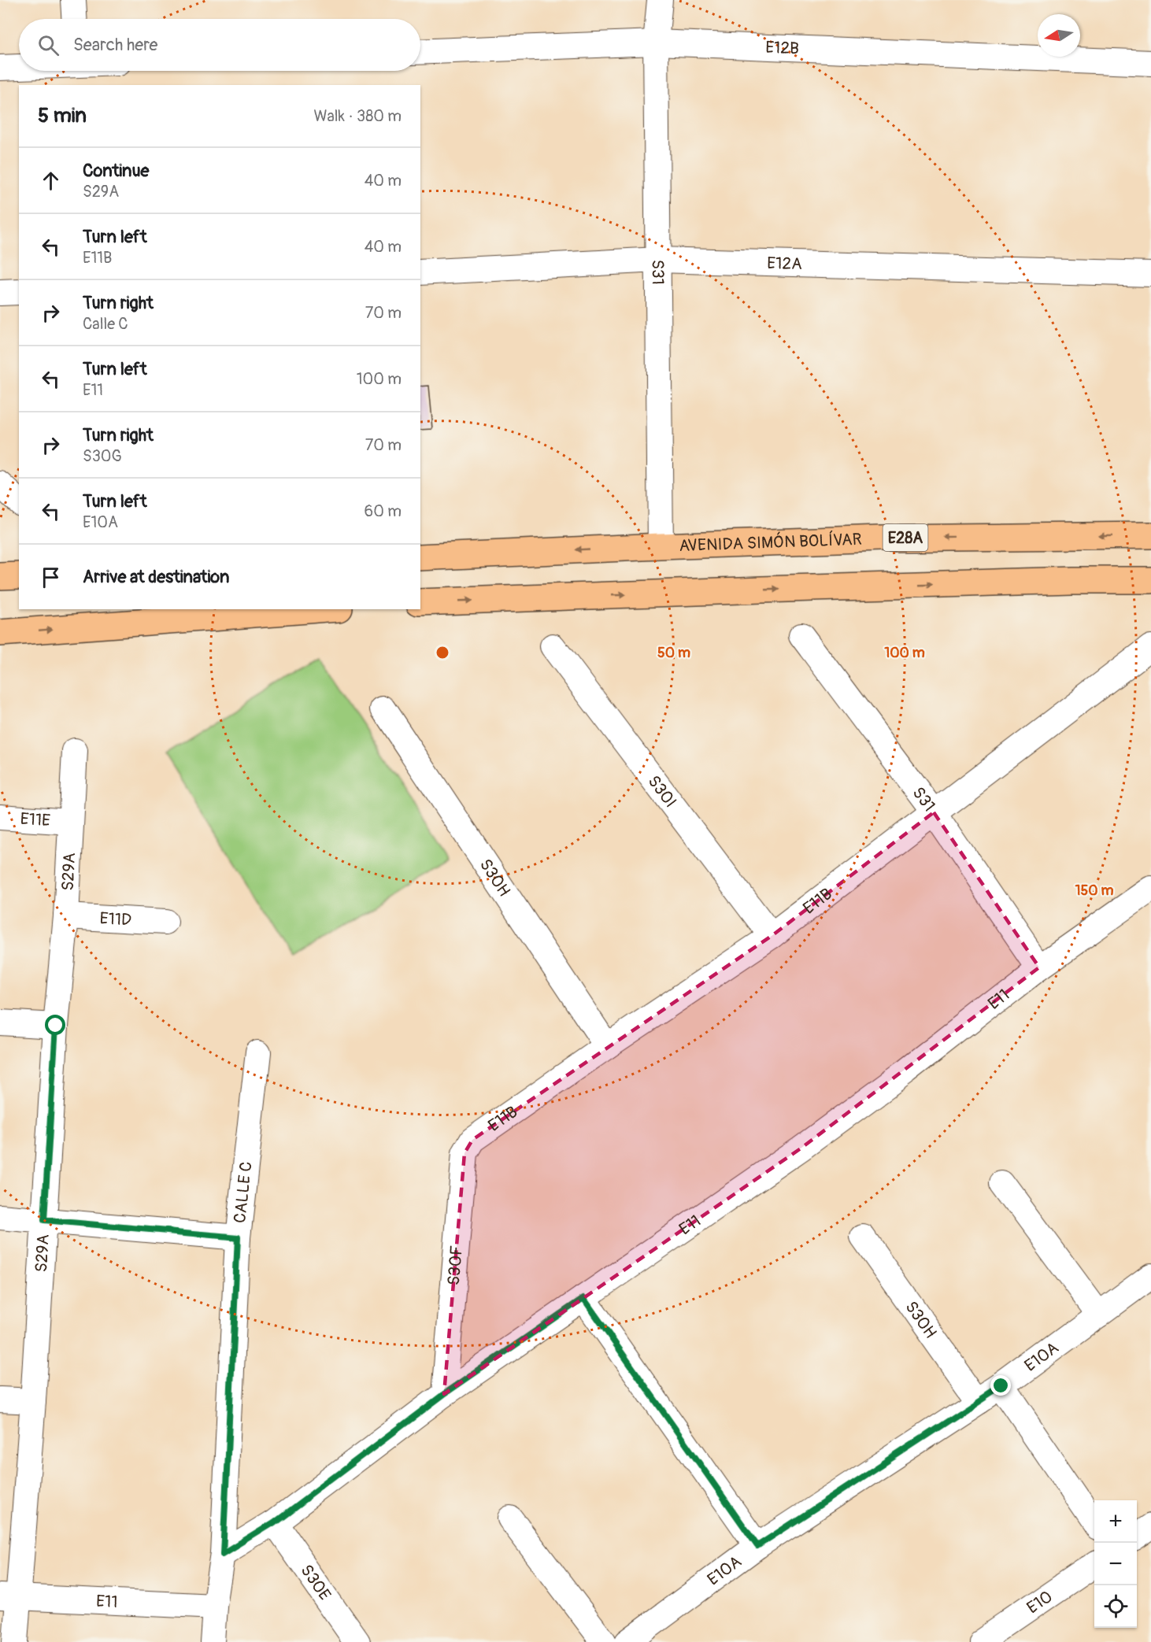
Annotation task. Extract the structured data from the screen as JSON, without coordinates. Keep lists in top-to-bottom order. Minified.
{"streets":{"highway":["E28A","AVENIDA SIMÓN BOLÍVAR"],"street":["E12B","E12A","S31","S30I","E11E","S29A","S30H","E11B","E11D","E11","CALLE C","S30F","E10A","S30E","E10"]},"crossings":[["E12B","S31"],["E12A","S31"],["S31","AVENIDA SIMÓN BOLÍVAR"],["S31","E11B"],["S31","E11"],["S30I","E11B"],["E11E","S29A"],["S29A","E11D"],["S29A","E11"],["S30H","E11B"],["S30H","E10A"],["E11B","S30F"],["E11","CALLE C"],["E11","S30F"],["E11","S30E"]],"north":"left","page":{"search":"Search here","heading":["5 min","Walk · 380 m"],"list":[["Continue","S29A","40 m"],["Turn left","E11B","40 m"],["Turn right","Calle C","70 m"],["Turn left","E11","100 m"],["Turn right","S30G","70 m"],["Turn left","E10A","60 m"],"Arrive at destination"],"map_buttons":["+","−"]},"rings":["50 m","100 m","150 m"]}
